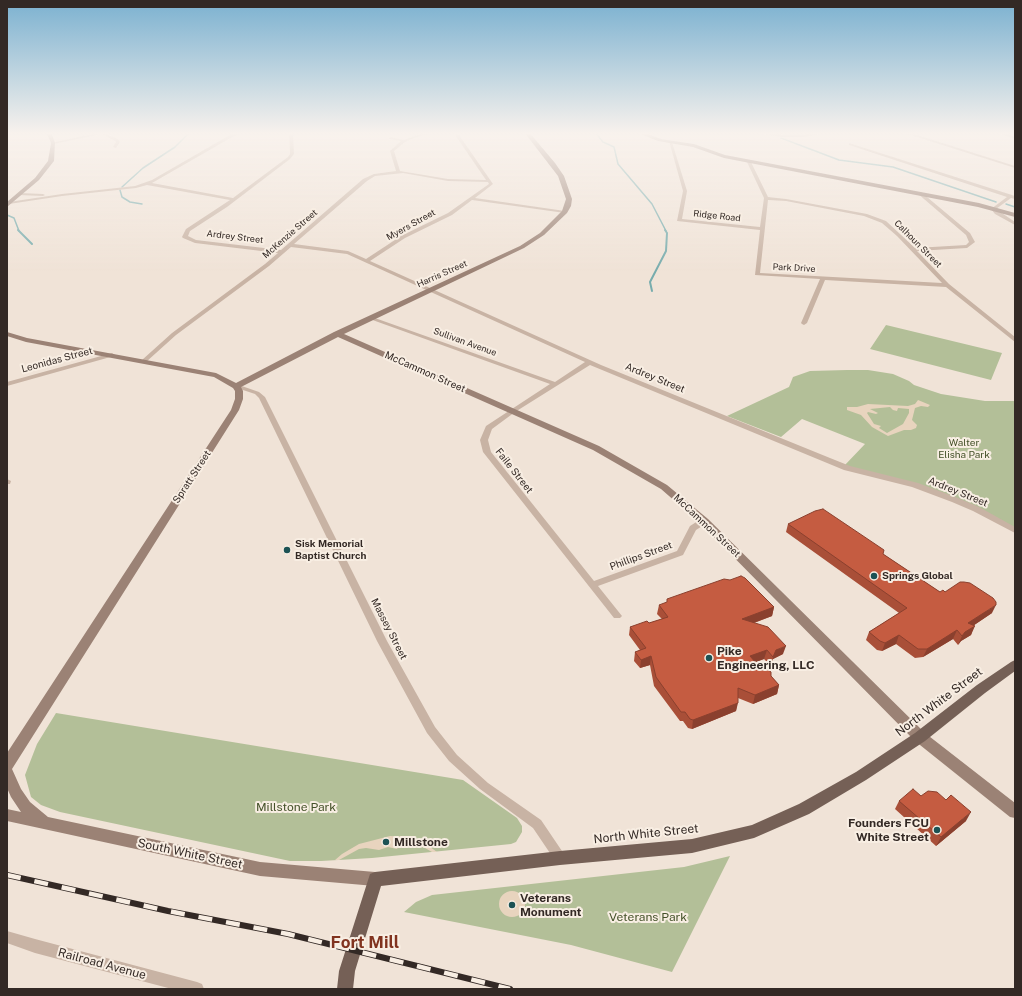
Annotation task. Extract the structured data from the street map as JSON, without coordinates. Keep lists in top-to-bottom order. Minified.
{"streets":{"main road":["North White Street"],"street":["Ridge Road","Myers Street","McKenzie Street","Ardrey Street","Calhoun Street","Park Drive","Harris Street","Sullivan Avenue","Leonidas Street","McCammon Street","Faile Street","Spratt Street","Phillips Street","Massey Street","South White Street","Railroad Avenue"]},"crossings":[["Ridge Road","Park Drive"],["Myers Street","McKenzie Street"],["Myers Street","Ardrey Street"],["McKenzie Street","Ardrey Street"],["Ardrey Street","Harris Street"],["Ardrey Street","Faile Street"],["Calhoun Street","Park Drive"],["Harris Street","Sullivan Avenue"],["Harris Street","McCammon Street"],["Harris Street","Spratt Street"],["Harris Street","Massey Street"],["Sullivan Avenue","Faile Street"],["McCammon Street","Faile Street"],["McCammon Street","Phillips Street"],["McCammon Street","North White Street"],["Faile Street","Phillips Street"],["Spratt Street","Massey Street"],["Massey Street","North White Street"],["North White Street","South White Street"]],"districts":["Fort Mill"],"parks":["Walter Elisha Park","Millstone Park","Veterans Park"],"places":["Sisk Memorial Baptist Church","Springs Global","Pike Engineering, LLC","Founders FCU White Street","Millstone","Veterans Monument"]}
